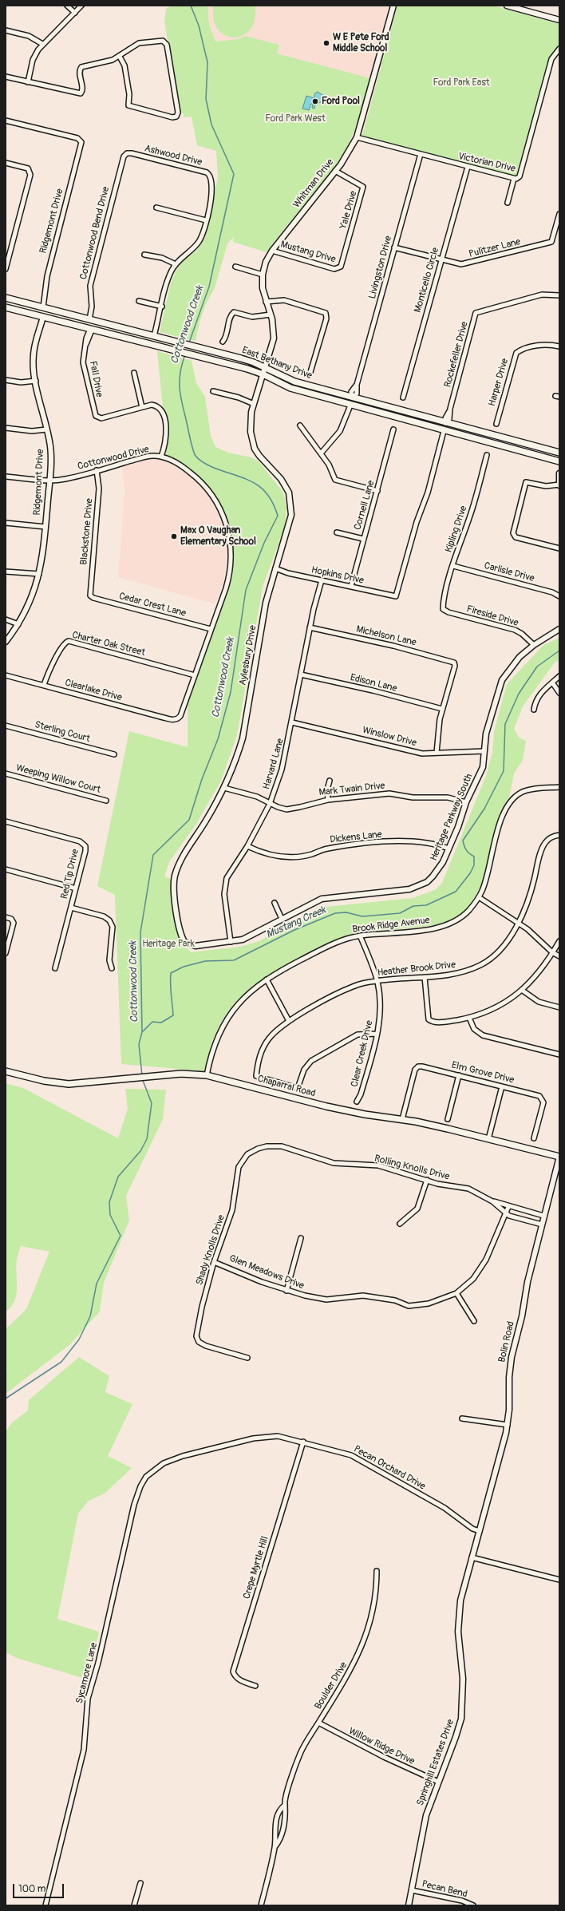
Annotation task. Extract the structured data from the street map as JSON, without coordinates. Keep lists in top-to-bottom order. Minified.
{"streets":{"main road":["East Bethany Drive","Chaparral Road"],"street":["Ashwood Drive","Victorian Drive","Whitman Drive","Yale Drive","Ridgemont Drive","Cottonwood Bend Drive","Pulitzer Lane","Mustang Drive","Livingston Drive","Monticello Circle","Rockefeller Drive","Fall Drive","Harper Drive","Cottonwood Drive","Cornell Lane","Kipling Drive","Blackstone Drive","Carlisle Drive","Hopkins Drive","Cedar Crest Lane","Fireside Drive","Michelson Lane","Charter Oak Street","Aylesbury Drive","Edison Lane","Clearlake Drive","Sterling Court","Winslow Drive","Harvard Lane","Weeping Willow Court","Mark Twain Drive","Heritage Parkway South","Dickens Lane","Red Tip Drive","Brook Ridge Avenue","Heather Brook Drive","Clear Creek Drive","Elm Grove Drive","Rolling Knolls Drive","Shady Knolls Drive","Glen Meadows Drive","Bolin Road","Pecan Orchard Drive","Crepe Myrtle Hill","Sycamore Lane","Boulder Drive","Willow Ridge Drive","Springhill Estates Drive","Pecan Bend"]},"crossings":[["Ashwood Drive","Cottonwood Bend Drive"],["Ashwood Drive","East Bethany Drive"],["Victorian Drive","Whitman Drive"],["Victorian Drive","Livingston Drive"],["Victorian Drive","Monticello Circle"],["Whitman Drive","Yale Drive"],["Whitman Drive","Mustang Drive"],["Whitman Drive","East Bethany Drive"],["Whitman Drive","Aylesbury Drive"],["Yale Drive","Mustang Drive"],["Ridgemont Drive","East Bethany Drive"],["Ridgemont Drive","Cottonwood Drive"],["Cottonwood Bend Drive","East Bethany Drive"],["Pulitzer Lane","Livingston Drive"],["Pulitzer Lane","Monticello Circle"],["Livingston Drive","East Bethany Drive"],["Rockefeller Drive","East Bethany Drive"],["East Bethany Drive","Fall Drive"],["East Bethany Drive","Hopkins Drive"],["East Bethany Drive","Aylesbury Drive"],["Cottonwood Drive","Blackstone Drive"],["Cottonwood Drive","Cedar Crest Lane"],["Cottonwood Drive","Charter Oak Street"],["Cottonwood Drive","Clearlake Drive"],["Cornell Lane","Hopkins Drive"],["Kipling Drive","Carlisle Drive"],["Kipling Drive","Fireside Drive"],["Blackstone Drive","Cedar Crest Lane"],["Hopkins Drive","Aylesbury Drive"],["Hopkins Drive","Harvard Lane"],["Fireside Drive","Heritage Parkway South"],["Michelson Lane","Edison Lane"],["Michelson Lane","Harvard Lane"],["Charter Oak Street","Clearlake Drive"],["Aylesbury Drive","Mark Twain Drive"],["Aylesbury Drive","Heritage Parkway South"],["Edison Lane","Harvard Lane"],["Winslow Drive","Harvard Lane"],["Winslow Drive","Heritage Parkway South"],["Harvard Lane","Mark Twain Drive"],["Harvard Lane","Heritage Parkway South"],["Harvard Lane","Dickens Lane"],["Mark Twain Drive","Heritage Parkway South"],["Heritage Parkway South","Dickens Lane"],["Brook Ridge Avenue","Clear Creek Drive"],["Brook Ridge Avenue","Chaparral Road"],["Heather Brook Drive","Clear Creek Drive"],["Elm Grove Drive","Chaparral Road"],["Chaparral Road","Bolin Road"],["Rolling Knolls Drive","Shady Knolls Drive"],["Rolling Knolls Drive","Glen Meadows Drive"],["Rolling Knolls Drive","Bolin Road"],["Shady Knolls Drive","Glen Meadows Drive"],["Bolin Road","Pecan Orchard Drive"],["Bolin Road","Springhill Estates Drive"],["Pecan Orchard Drive","Crepe Myrtle Hill"],["Pecan Orchard Drive","Sycamore Lane"],["Pecan Orchard Drive","Springhill Estates Drive"],["Boulder Drive","Willow Ridge Drive"],["Willow Ridge Drive","Springhill Estates Drive"],["Springhill Estates Drive","Pecan Bend"]],"water":["Cottonwood Creek","Mustang Creek"],"parks":["Ford Park East","Ford Park West","Heritage Park"],"places":["W E Pete Ford Middle School","Ford Pool","Max O Vaughan Elementary School"],"scale_bar":"100 m"}
